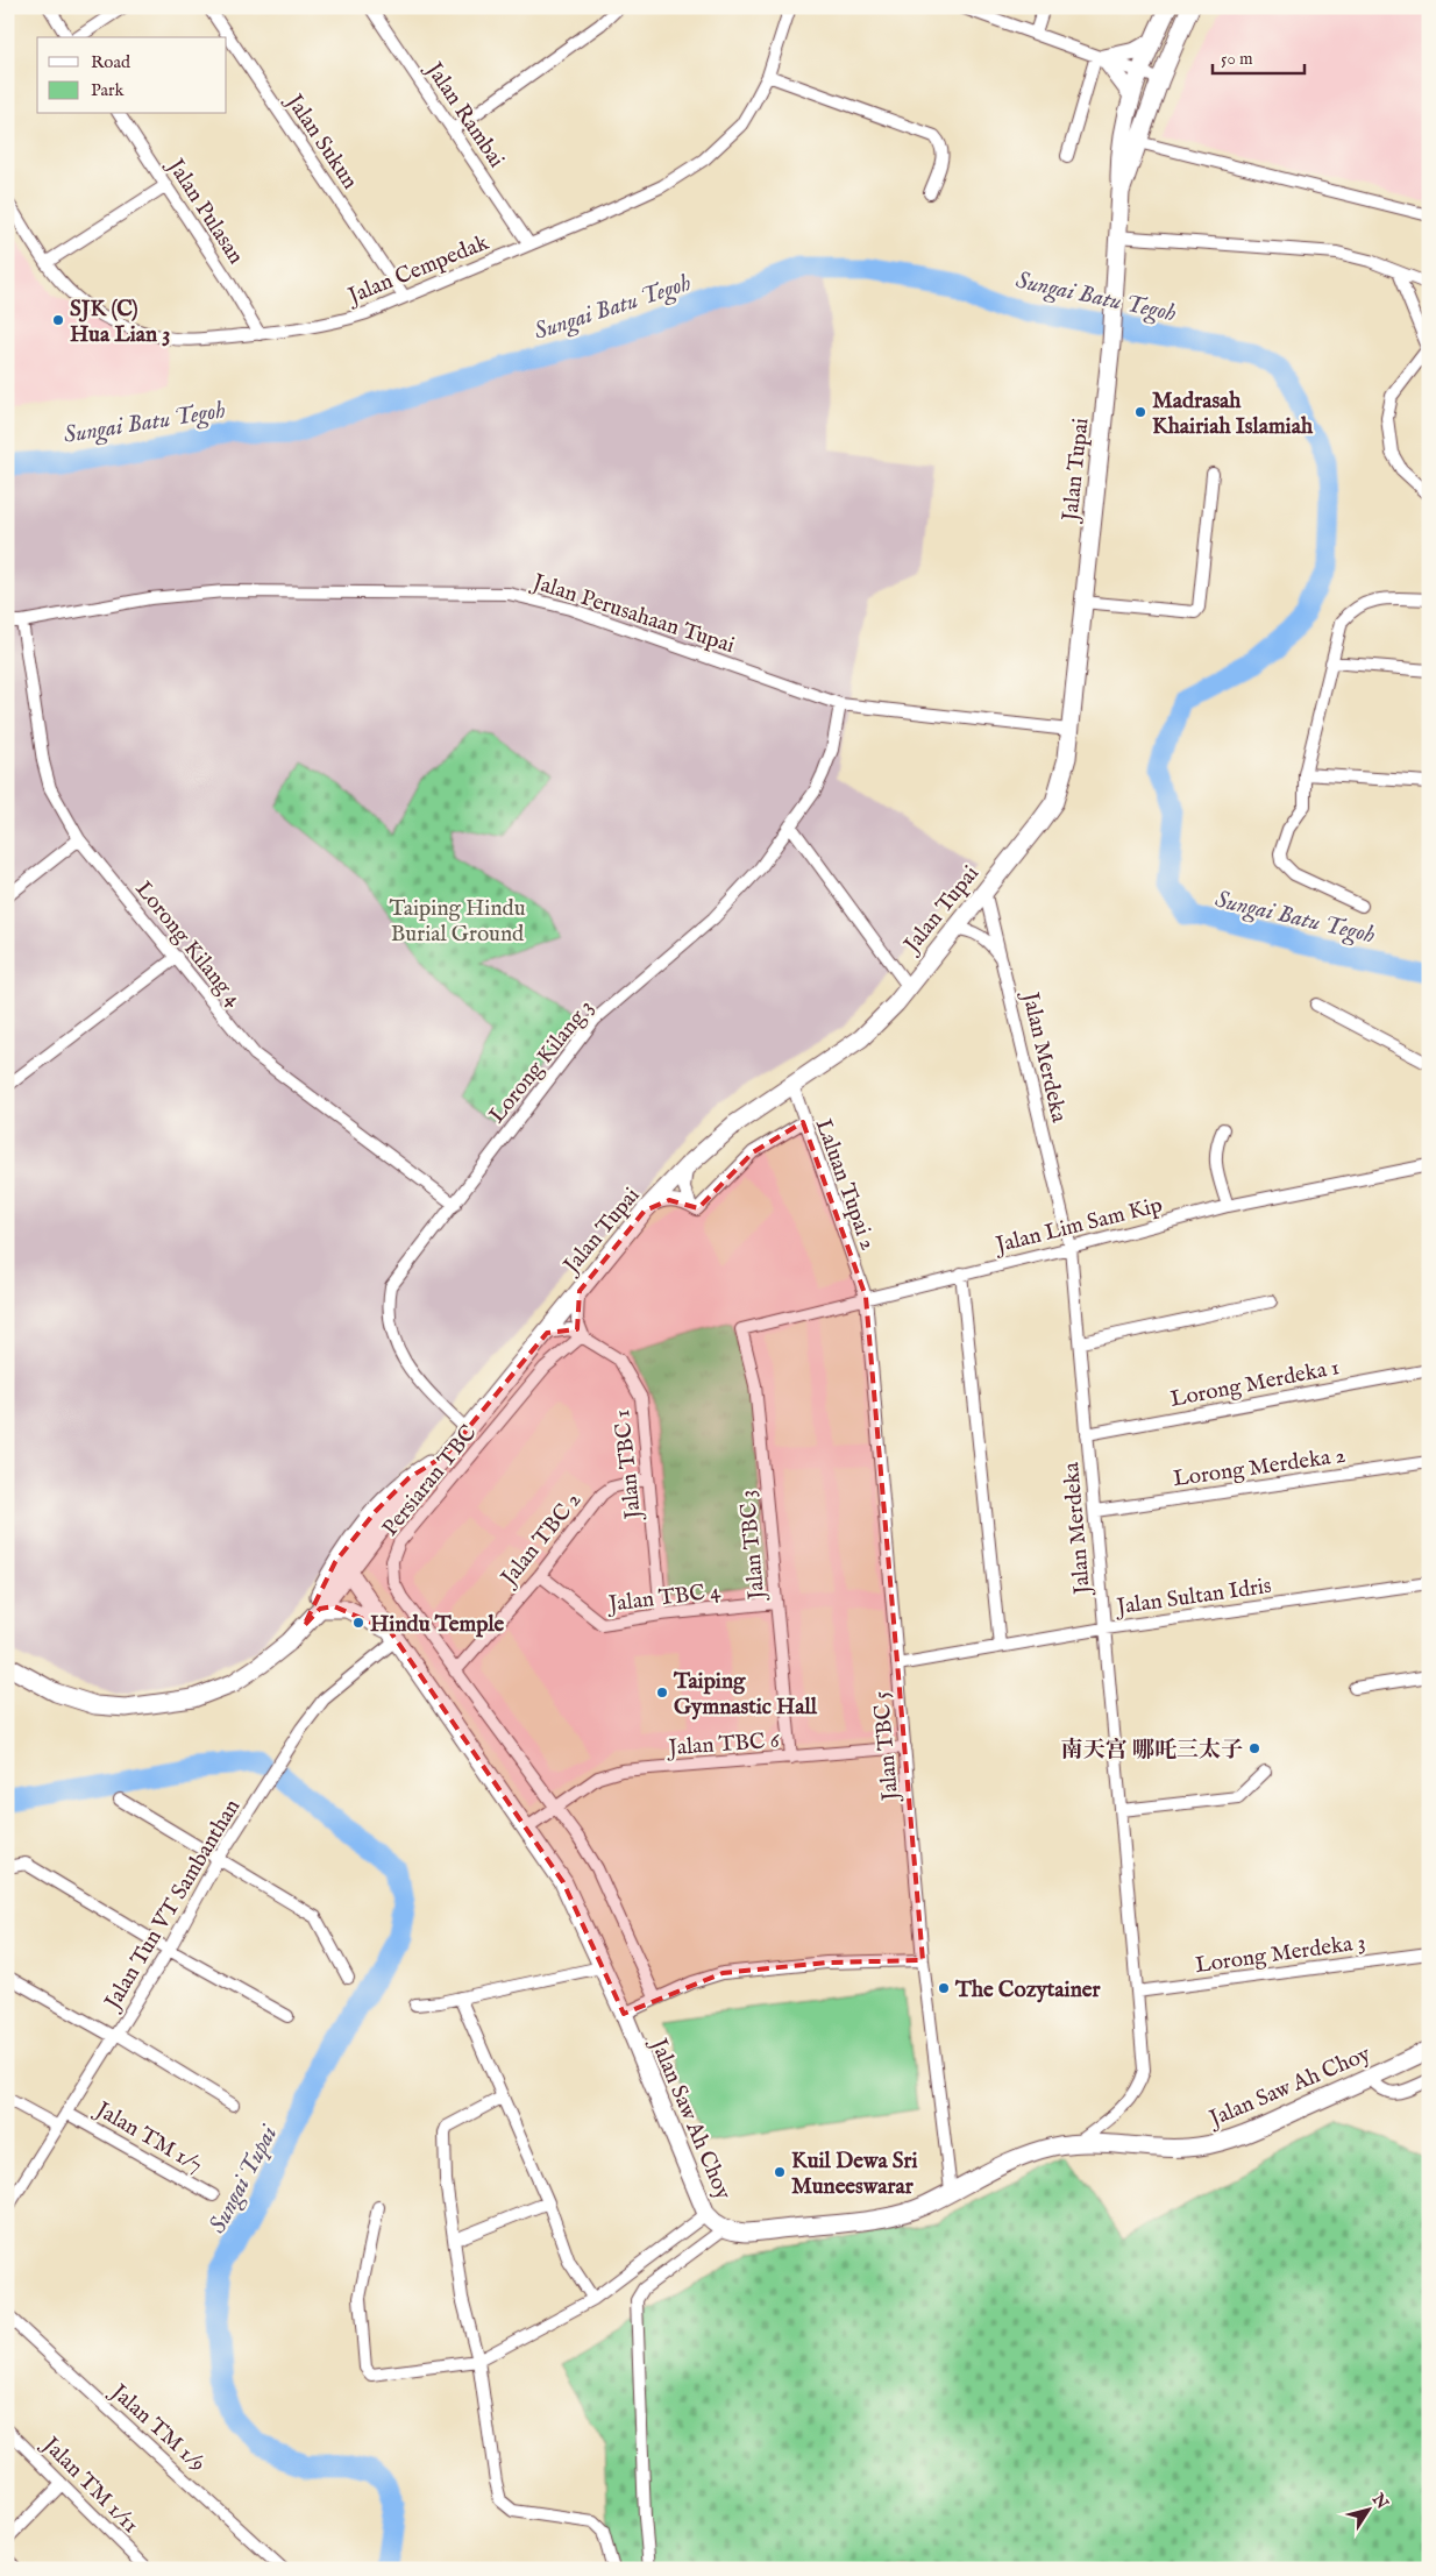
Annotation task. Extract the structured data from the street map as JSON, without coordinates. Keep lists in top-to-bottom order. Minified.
{"streets":{"main road":["Jalan Tupai","Jalan Saw Ah Choy"],"street":["Jalan Rambai","Jalan Sukun","Jalan Pulasan","Jalan Cempedak","Jalan Perusahaan Tupai","Lorong Kilang 4","Jalan Merdeka","Lorong Kilang 3","Laluan Tupai 2","Jalan Lim Sam Kip","Lorong Merdeka 1","Jalan TBC 1","Lorong Merdeka 2","Persiaran TBC","Jalan TBC 2","Jalan TBC 3","Jalan Sultan Idris","Jalan TBC 4","Jalan TBC 6","Jalan TBC 5","Jalan Tun VT Sambanthan","Lorong Merdeka 3","Jalan TM 1/7","Jalan TM 1/9","Jalan TM 1/11"]},"crossings":[["Jalan Rambai","Jalan Cempedak"],["Jalan Sukun","Jalan Cempedak"],["Jalan Pulasan","Jalan Cempedak"],["Jalan Tupai","Jalan Perusahaan Tupai"],["Jalan Tupai","Jalan Merdeka"],["Jalan Tupai","Lorong Kilang 3"],["Jalan Tupai","Laluan Tupai 2"],["Jalan Tupai","Jalan Saw Ah Choy"],["Jalan Perusahaan Tupai","Lorong Kilang 4"],["Jalan Perusahaan Tupai","Lorong Kilang 3"],["Lorong Kilang 4","Lorong Kilang 3"],["Jalan Merdeka","Jalan Lim Sam Kip"],["Jalan Merdeka","Lorong Merdeka 1"],["Jalan Merdeka","Lorong Merdeka 2"],["Jalan Merdeka","Jalan Sultan Idris"],["Jalan Merdeka","Lorong Merdeka 3"],["Jalan Merdeka","Jalan Saw Ah Choy"],["Laluan Tupai 2","Jalan Lim Sam Kip"],["Laluan Tupai 2","Jalan TBC 5"],["Jalan Lim Sam Kip","Jalan TBC 3"],["Jalan Lim Sam Kip","Jalan TBC 5"],["Jalan TBC 1","Persiaran TBC"],["Jalan TBC 1","Jalan TBC 2"],["Jalan TBC 1","Jalan TBC 4"],["Persiaran TBC","Jalan TBC 2"],["Persiaran TBC","Jalan TBC 6"],["Jalan TBC 2","Jalan TBC 4"],["Jalan TBC 3","Jalan TBC 4"],["Jalan TBC 3","Jalan TBC 6"],["Jalan Sultan Idris","Jalan TBC 5"],["Jalan TBC 6","Jalan TBC 5"],["Jalan TBC 6","Jalan Saw Ah Choy"],["Jalan TBC 5","Jalan Saw Ah Choy"],["Jalan Tun VT Sambanthan","Jalan Saw Ah Choy"],["Jalan Tun VT Sambanthan","Jalan TM 1/7"]],"water":["Sungai Batu Tegoh","Sungai Tupai"],"parks":["Taiping Hindu Burial Ground"],"places":["SJK (C) Hua Lian 3","Madrasah Khairiah Islamiah","Hindu Temple","Taiping Gymnastic Hall","南天宫 哪吒三太子","The Cozytainer","Kuil Dewa Sri Muneeswarar"],"legend":["Road","Park"],"scale_bar":"50 m","north":"top right"}
